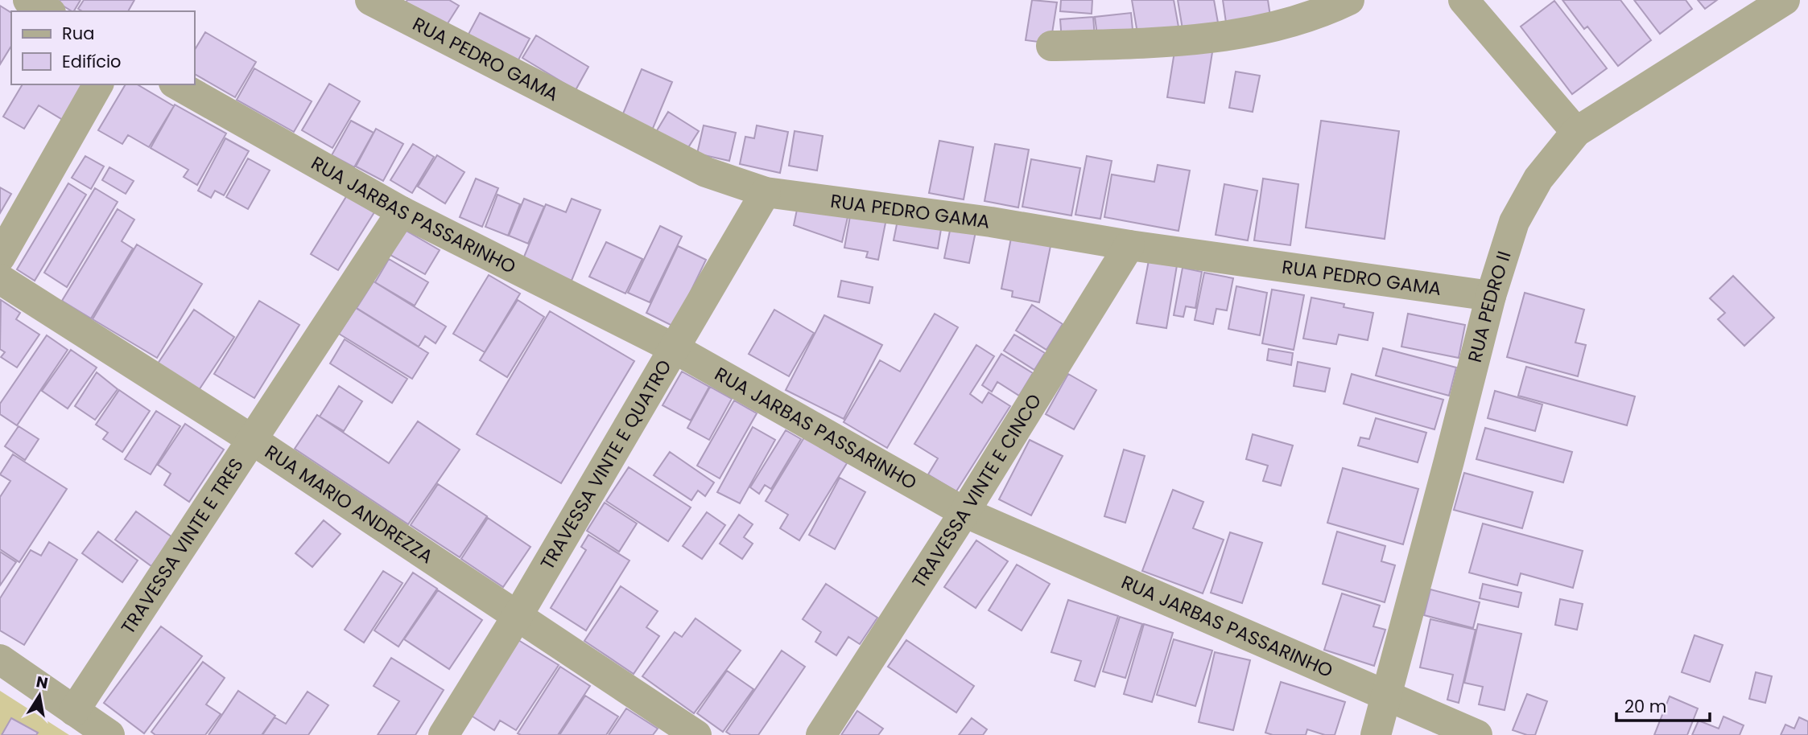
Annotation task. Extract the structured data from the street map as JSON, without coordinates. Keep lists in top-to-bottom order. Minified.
{"streets":{"street":["RUA PEDRO GAMA","RUA JARBAS PASSARINHO","RUA PEDRO II","TRAVESSA VINTE E QUATRO","TRAVESSA VINTE E CINCO","RUA MARIO ANDREZZA","TRAVESSA VINTE E TRES"]},"crossings":[["RUA PEDRO GAMA","RUA PEDRO II"],["RUA PEDRO GAMA","TRAVESSA VINTE E QUATRO"],["RUA PEDRO GAMA","TRAVESSA VINTE E CINCO"],["RUA JARBAS PASSARINHO","RUA PEDRO II"],["RUA JARBAS PASSARINHO","TRAVESSA VINTE E QUATRO"],["RUA JARBAS PASSARINHO","TRAVESSA VINTE E CINCO"],["RUA JARBAS PASSARINHO","TRAVESSA VINTE E TRES"],["TRAVESSA VINTE E QUATRO","RUA MARIO ANDREZZA"],["RUA MARIO ANDREZZA","TRAVESSA VINTE E TRES"]],"legend":["Rua","Edifício"],"scale_bar":"20 m","north":"top"}
